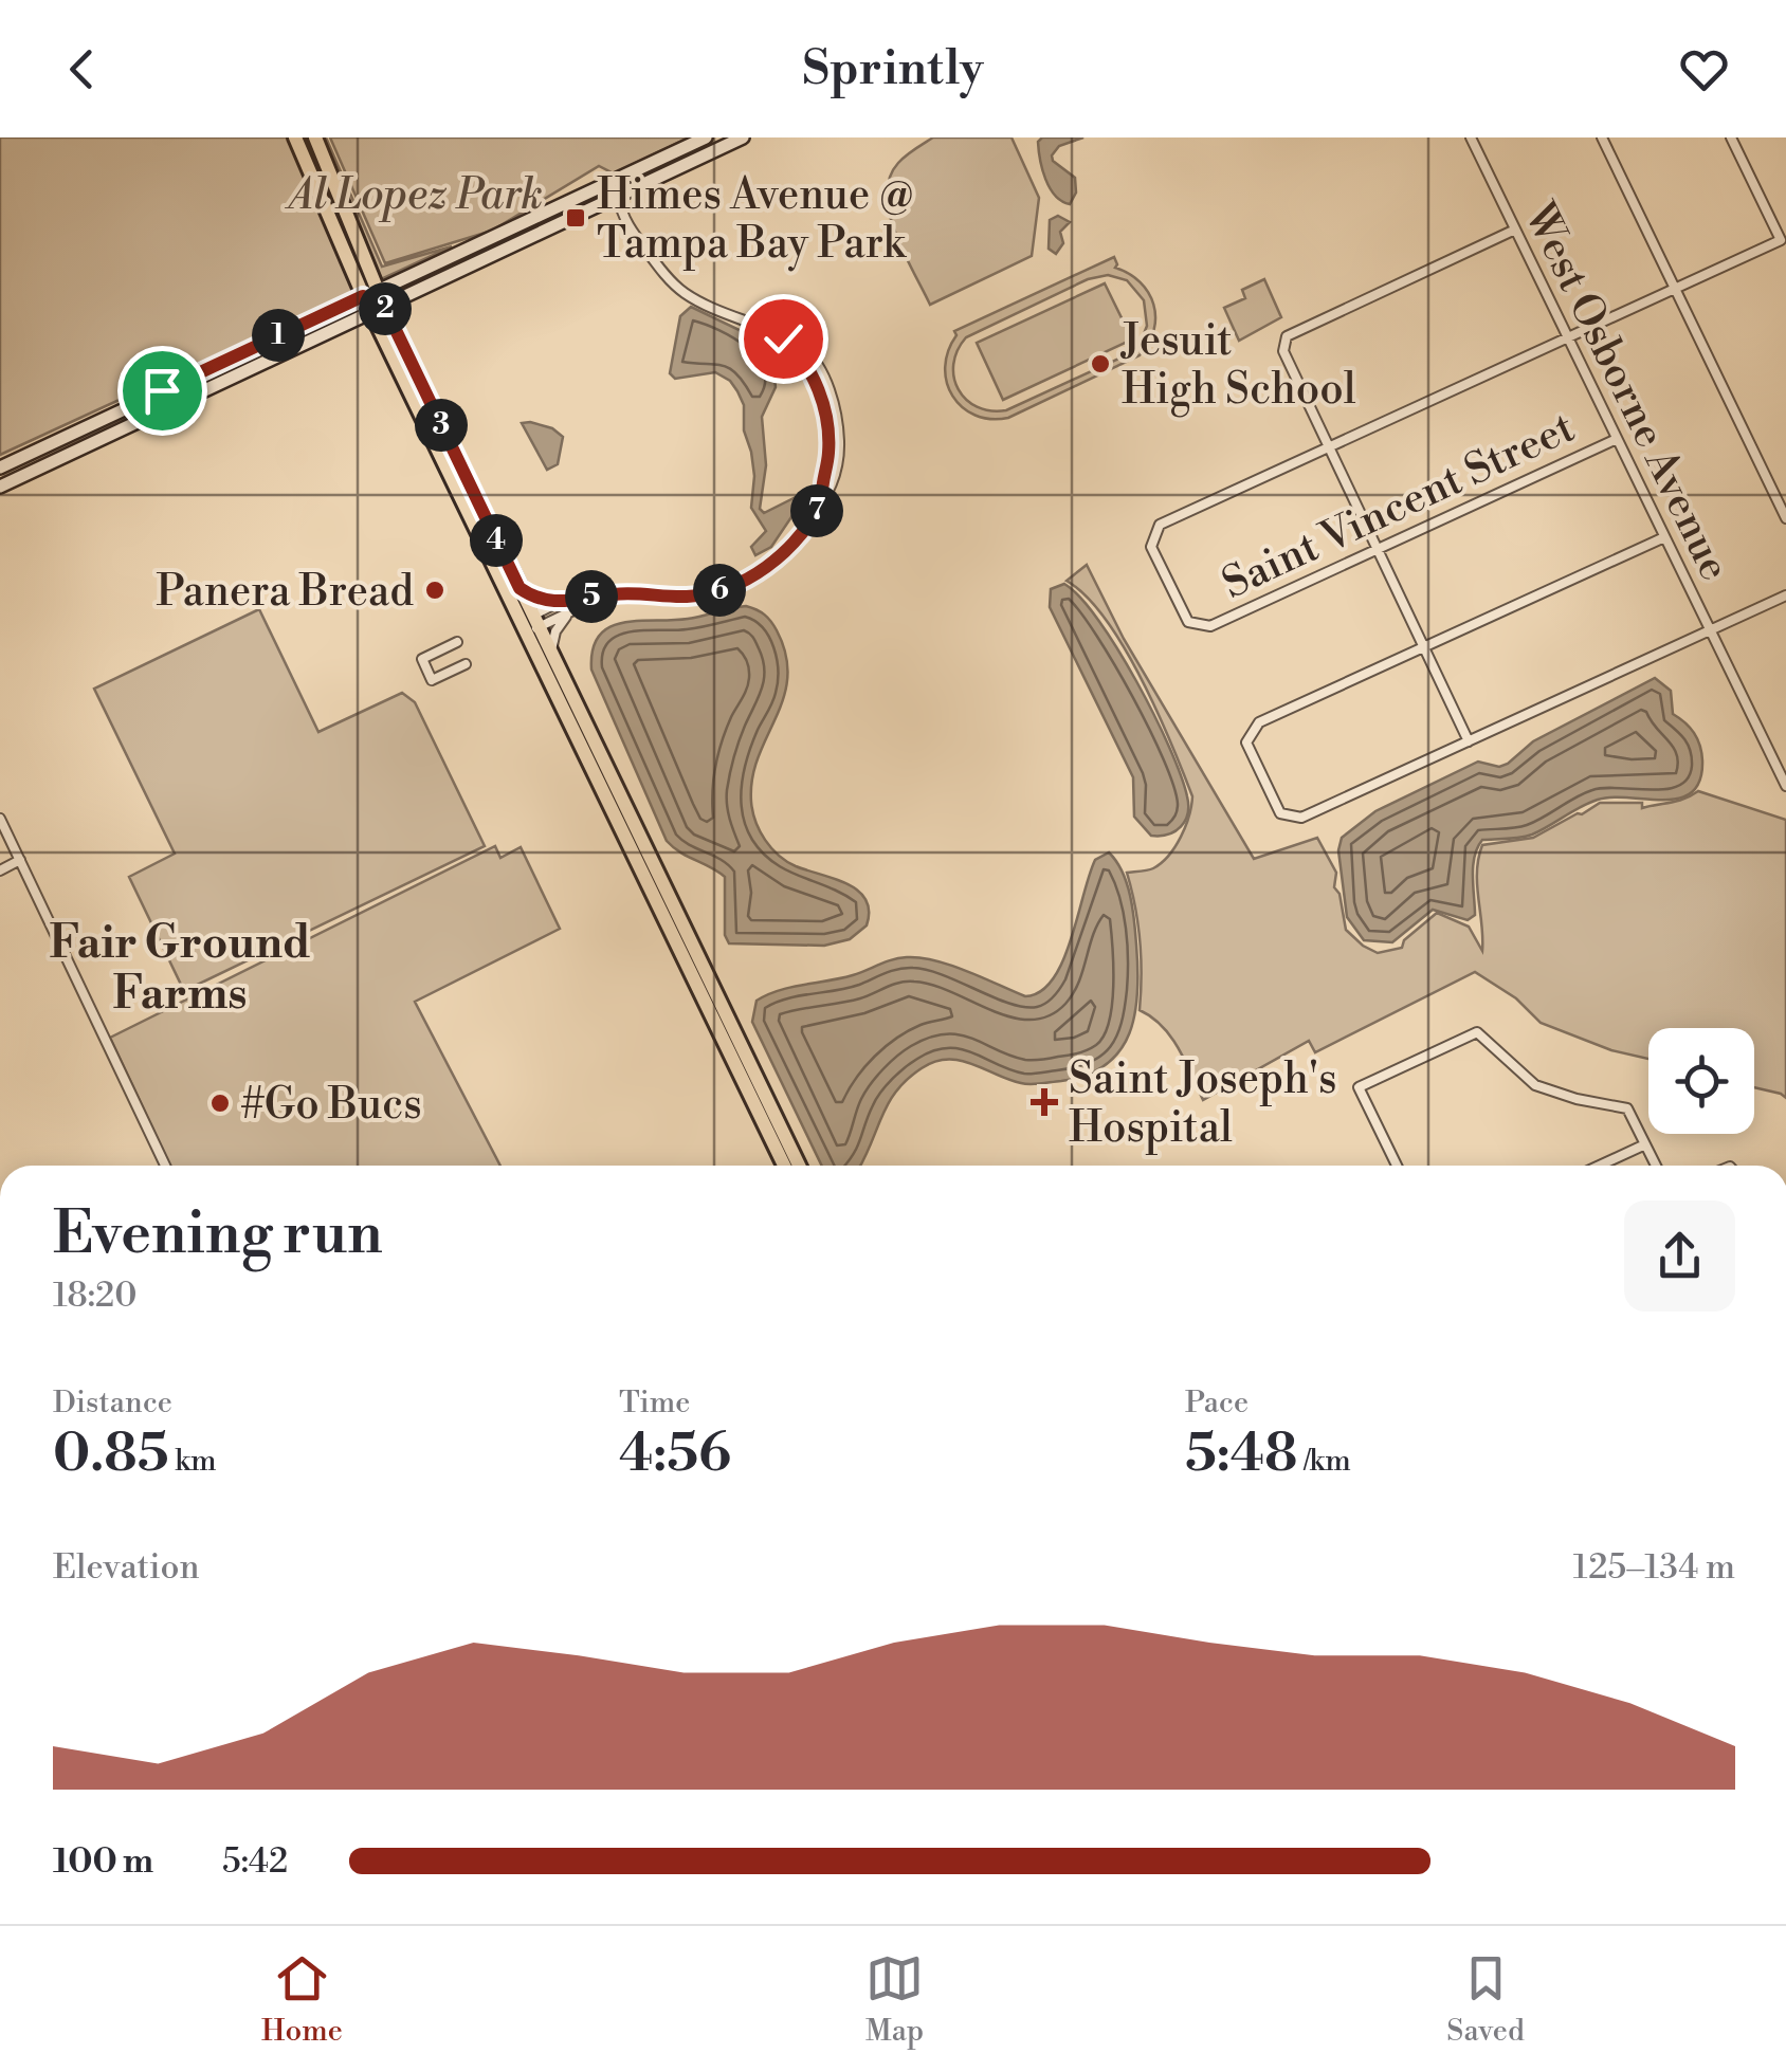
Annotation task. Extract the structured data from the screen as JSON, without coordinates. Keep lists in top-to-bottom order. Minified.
{"streets":{"street":["West Osborne Avenue","Saint Vincent Street"]},"crossings":[["West Osborne Avenue","Saint Vincent Street"]],"districts":["Fair Ground Farms"],"parks":["Al Lopez Park"],"places":{"transit":["Himes Avenue @ Tampa Bay Park"],"other":["Jesuit High School","Panera Bread","#Go Bucs"],"health":["Saint Joseph's Hospital"]},"page":{"header":"Sprintly","pins":["2","1","3","7","4","6","5"],"heading":["Evening run","18:20"],"stats":[["Distance","0.85 km"],["Time","4:56"],["Pace","5:48 /km"]],"chart":["Elevation","125–134 m"],"list":[{"name":"100 m","note":"5:42"}],"tabs":["Home","Map","Saved"]}}
